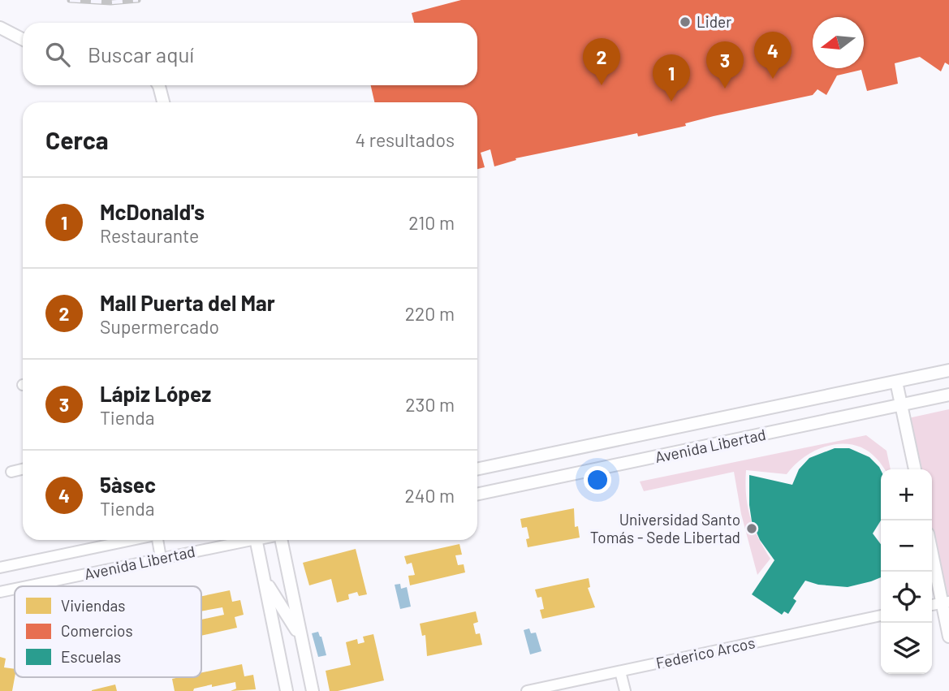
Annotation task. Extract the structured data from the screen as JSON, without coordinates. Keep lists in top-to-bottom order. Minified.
{"streets":{"street":["Avenida Libertad","Federico Arcos"]},"places":["Lider","Universidad Santo Tomás - Sede Libertad"],"legend":["Viviendas","Comercios","Escuelas"],"north":"left","page":{"search":"Buscar aquí","pins":["4","2","3","1"],"heading":["Cerca","4 resultados"],"list":[{"mark":"1","name":"McDonald's","note":"Restaurante","value":"210 m"},{"mark":"2","name":"Mall Puerta del Mar","note":"Supermercado","value":"220 m"},{"mark":"3","name":"Lápiz López","note":"Tienda","value":"230 m"},{"mark":"4","name":"5àsec","note":"Tienda","value":"240 m"}],"map_buttons":["+","−"]}}
